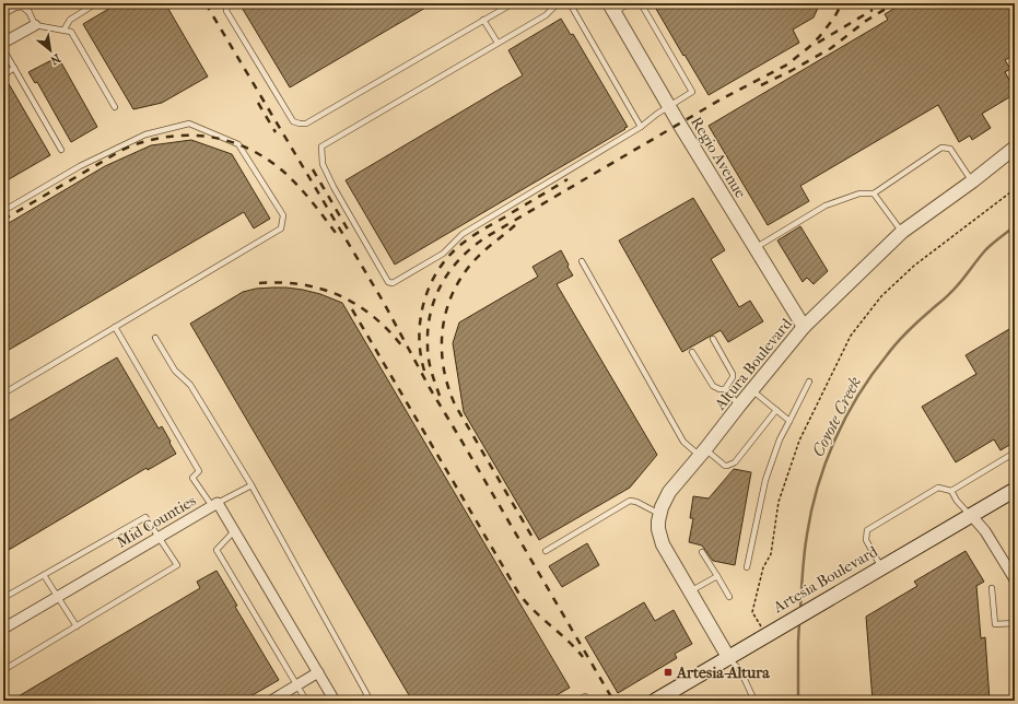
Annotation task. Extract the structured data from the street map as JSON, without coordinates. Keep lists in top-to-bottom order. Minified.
{"streets":{"main road":["Artesia Boulevard"],"street":["Regio Avenue","Altura Boulevard","Mid Counties"]},"crossings":[["Regio Avenue","Altura Boulevard"],["Altura Boulevard","Artesia Boulevard"]],"water":["Coyote Creek"],"places":{"transit":["Artesia-Altura"]},"north":"bottom right"}
